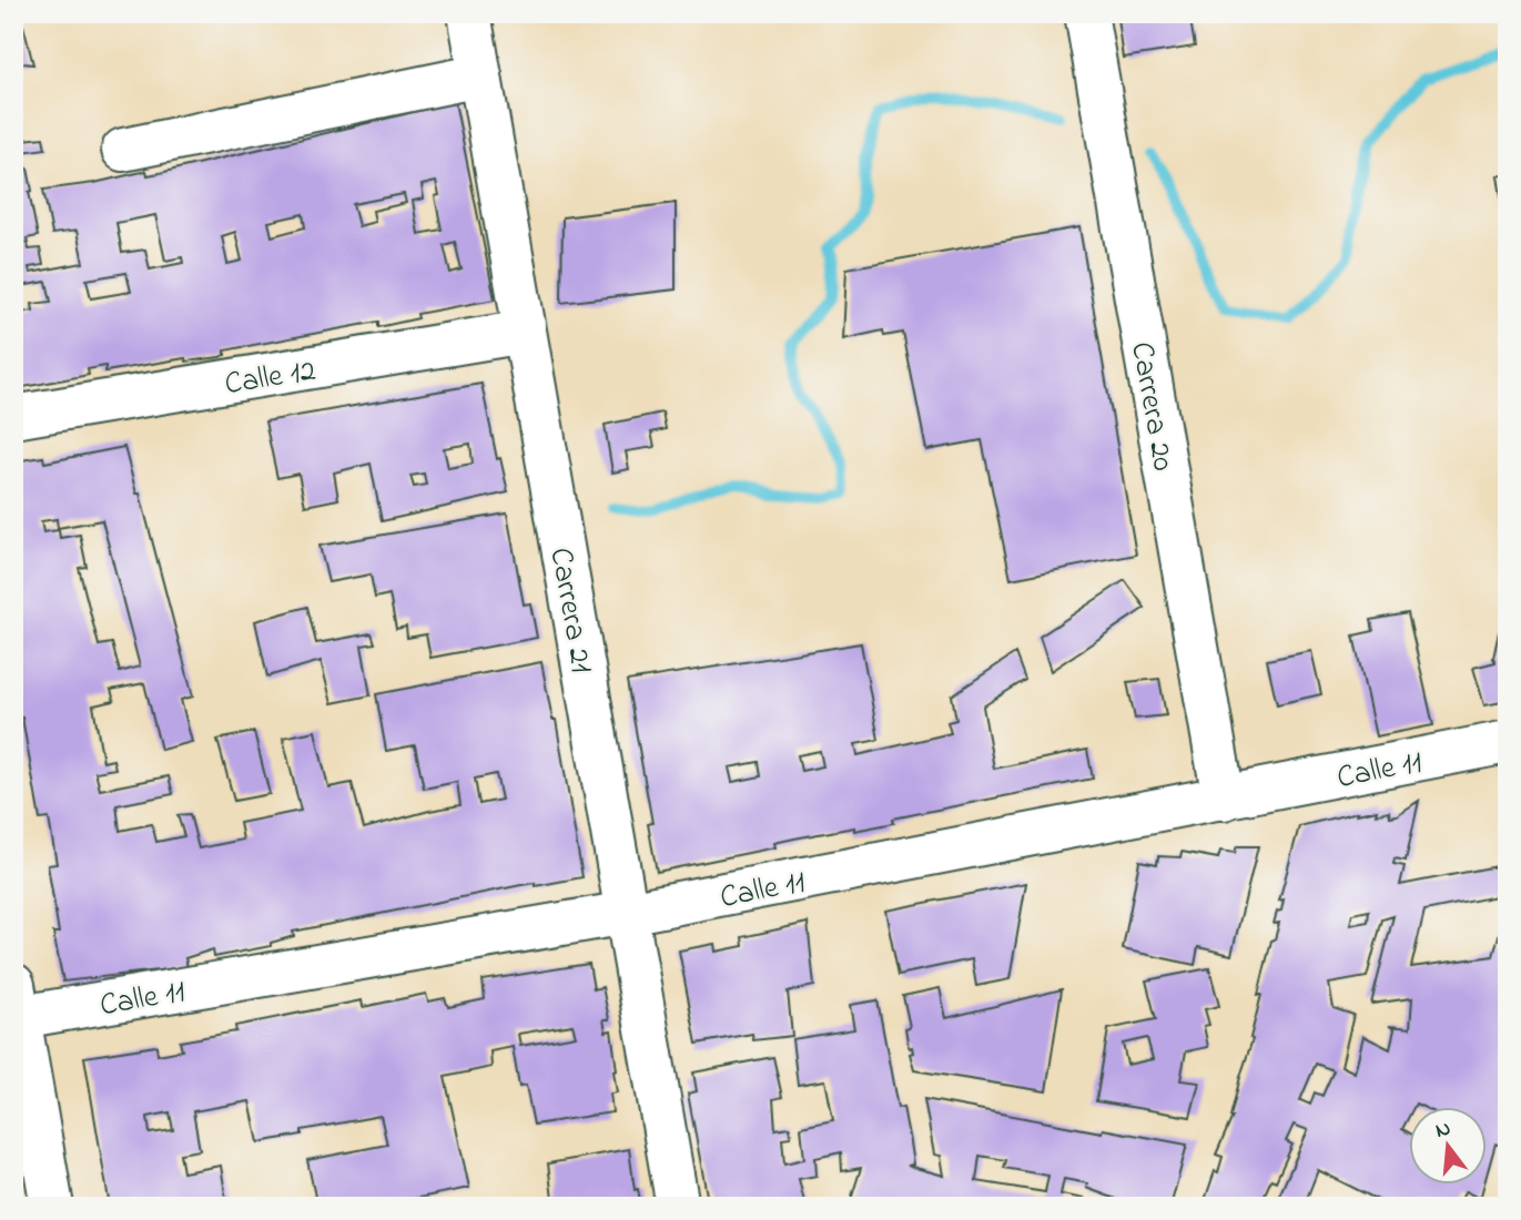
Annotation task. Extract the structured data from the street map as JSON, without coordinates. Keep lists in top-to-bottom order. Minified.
{"streets":{"street":["Calle 12","Carrera 20","Carrera 21","Calle 11"]},"crossings":[["Calle 12","Carrera 21"],["Carrera 20","Calle 11"],["Carrera 21","Calle 11"]],"north":"top"}
